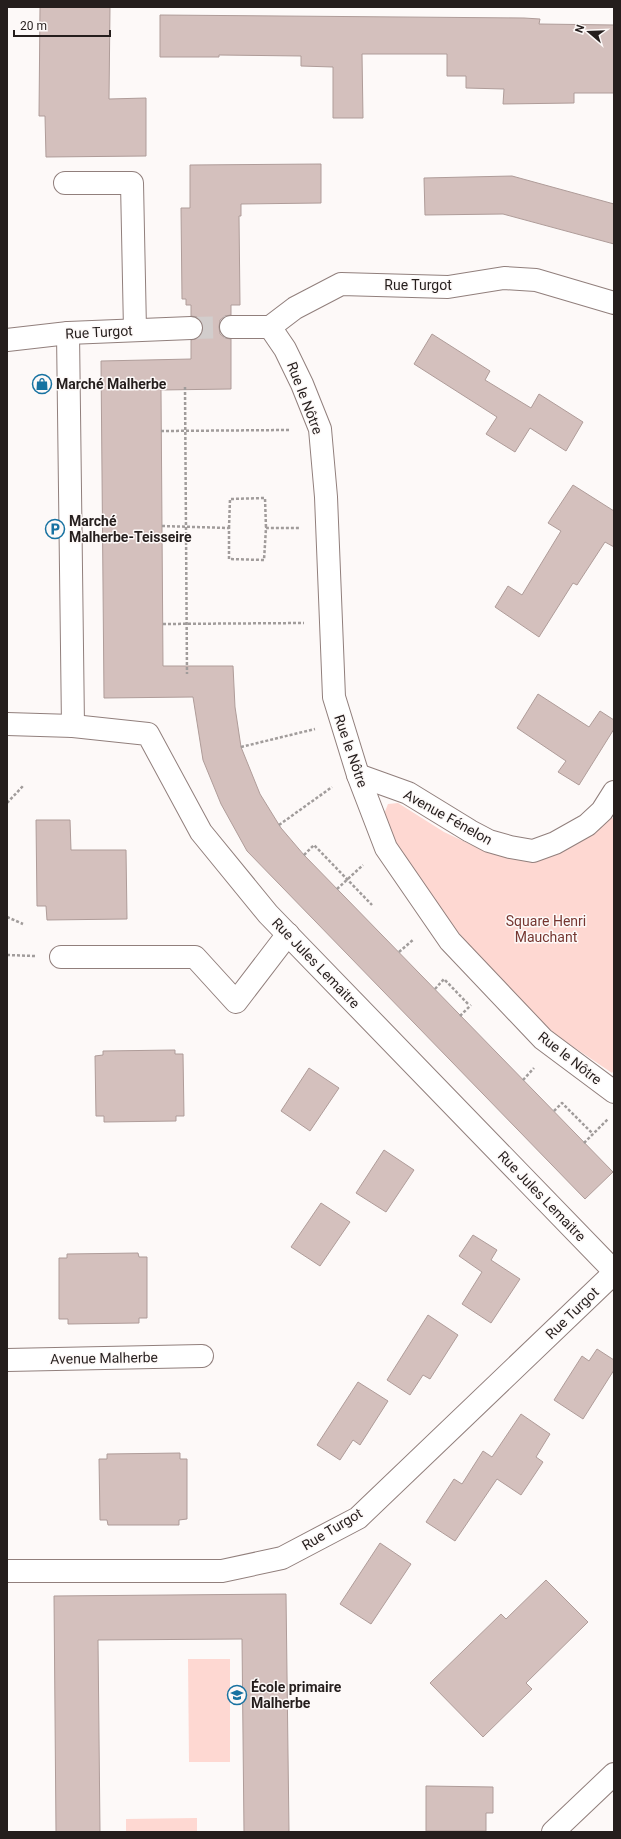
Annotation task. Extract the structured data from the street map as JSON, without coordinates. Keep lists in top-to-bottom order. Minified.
{"streets":{"street":["Rue Turgot","Rue le Nôtre","Avenue Fénelon","Rue Jules Lemaitre","Avenue Malherbe"]},"crossings":[["Rue Turgot","Rue le Nôtre"],["Rue Turgot","Rue Jules Lemaitre"],["Rue le Nôtre","Avenue Fénelon"]],"parks":["Square Henri Mauchant"],"places":{"shop":["Marché Malherbe"],"parking":["Marché Malherbe-Teisseire"],"school or university":["École primaire Malherbe"]},"scale_bar":"20 m","north":"left"}
